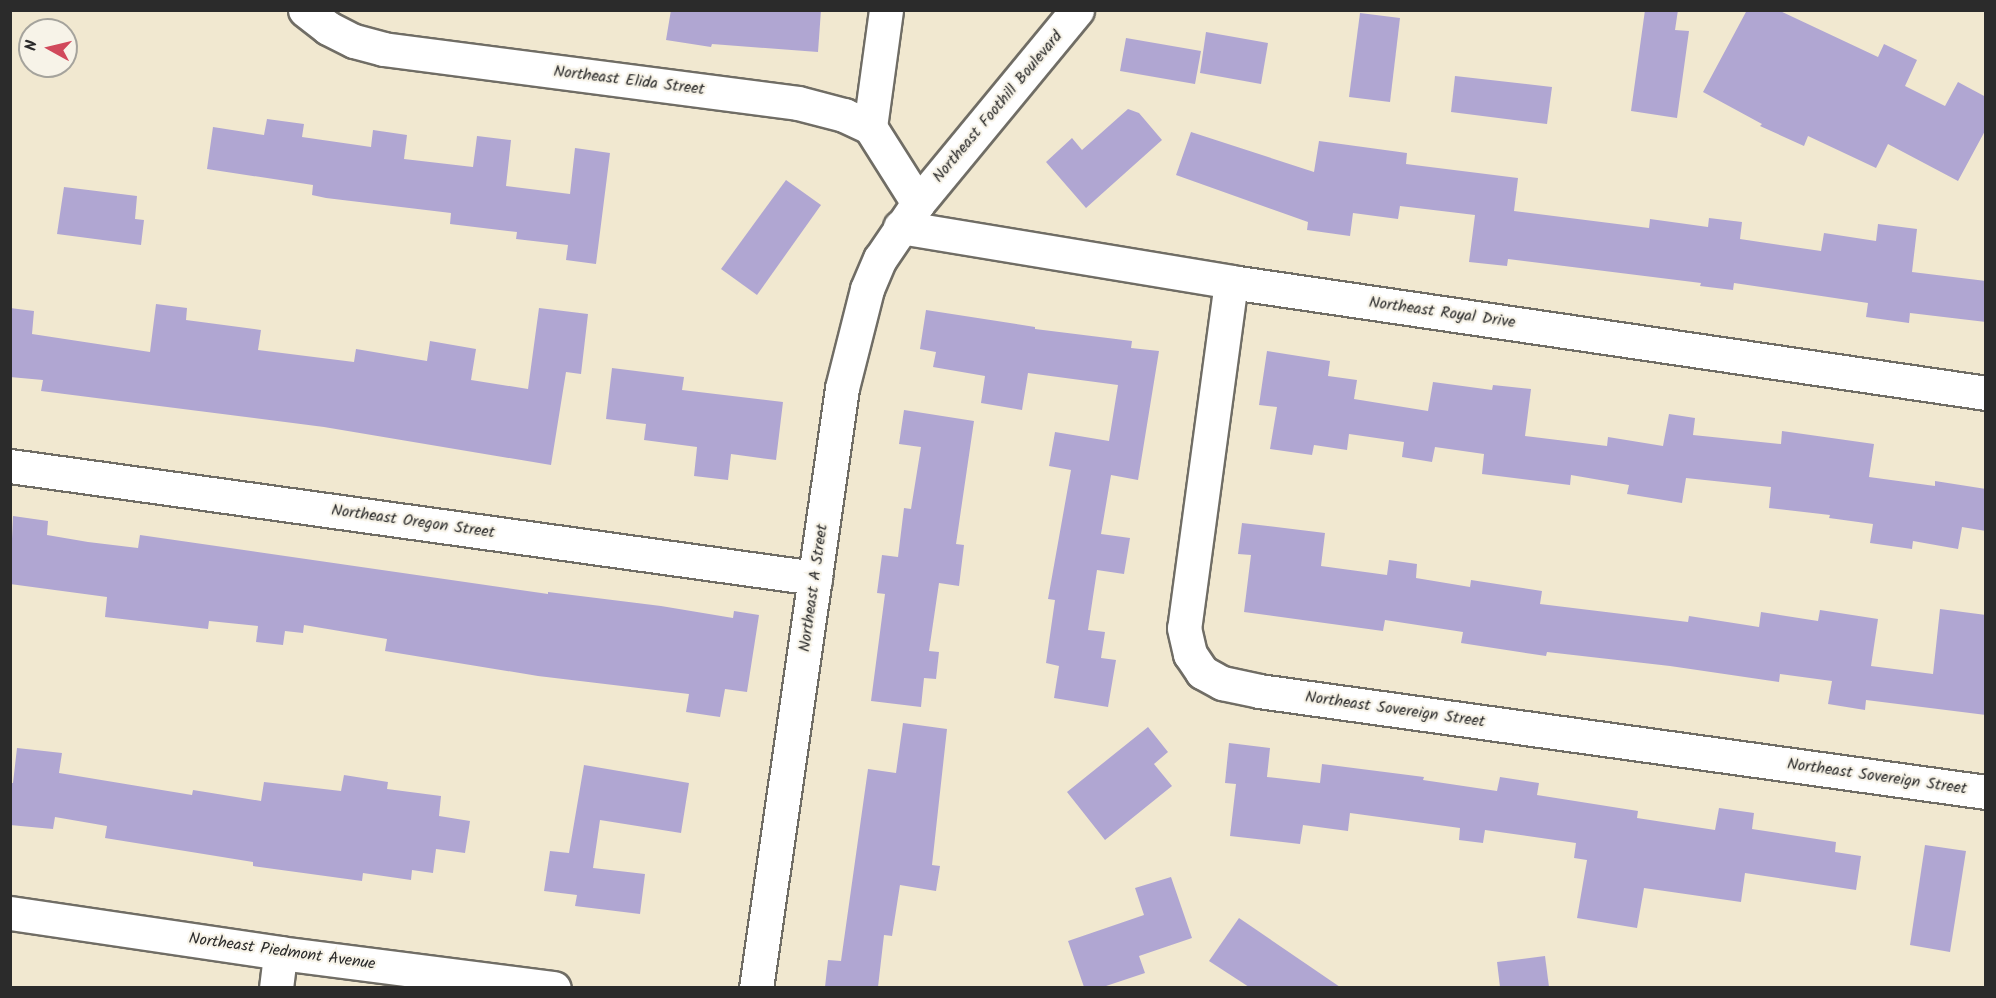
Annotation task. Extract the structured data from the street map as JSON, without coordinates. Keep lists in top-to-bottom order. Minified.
{"streets":{"street":["Northeast Elida Street","Northeast Foothill Boulevard","Northeast Royal Drive","Northeast Oregon Street","Northeast A Street","Northeast Sovereign Street","Northeast Piedmont Avenue"]},"crossings":[["Northeast Foothill Boulevard","Northeast Royal Drive"],["Northeast Foothill Boulevard","Northeast A Street"],["Northeast Royal Drive","Northeast A Street"],["Northeast Royal Drive","Northeast Sovereign Street"],["Northeast Oregon Street","Northeast A Street"]],"north":"left"}
